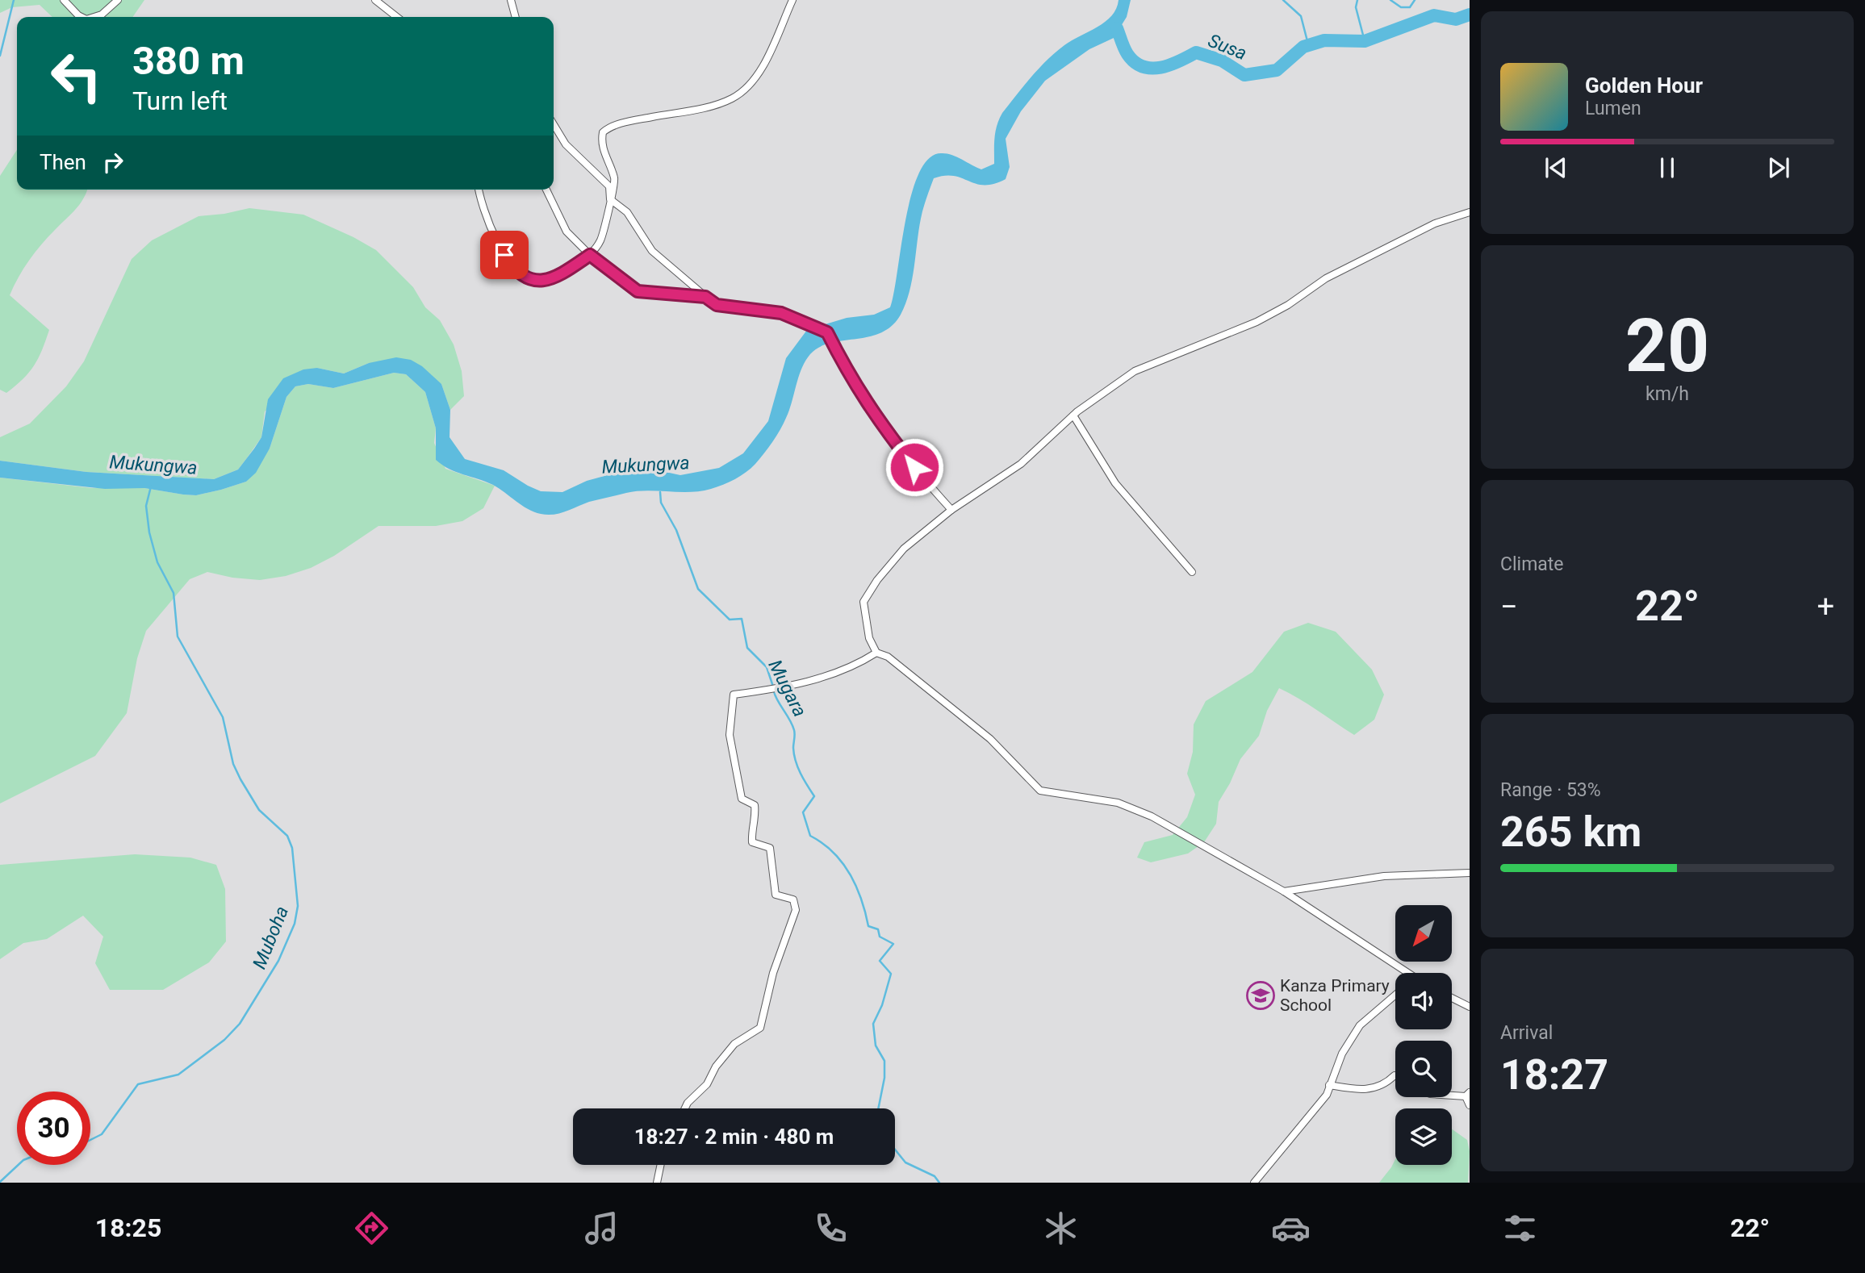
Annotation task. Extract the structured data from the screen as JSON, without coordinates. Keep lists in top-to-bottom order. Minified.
{"water":["Susa","Mukungwa","Mugara","Muboha"],"places":{"school or university":["Kanza Primary School"]},"north":"bottom left","page":{"turn":["380 m","Turn left"],"song":["Golden Hour","Lumen"],"then":"Then","tile":[["20","km/h"],"Climate",["Range · 53%","265 km"],["Arrival","18:27"]],"heat":["−","22°","+"],"limit":"30","trip":"18:27 · 2 min · 480 m","tabs":["18:25","22°"]}}
